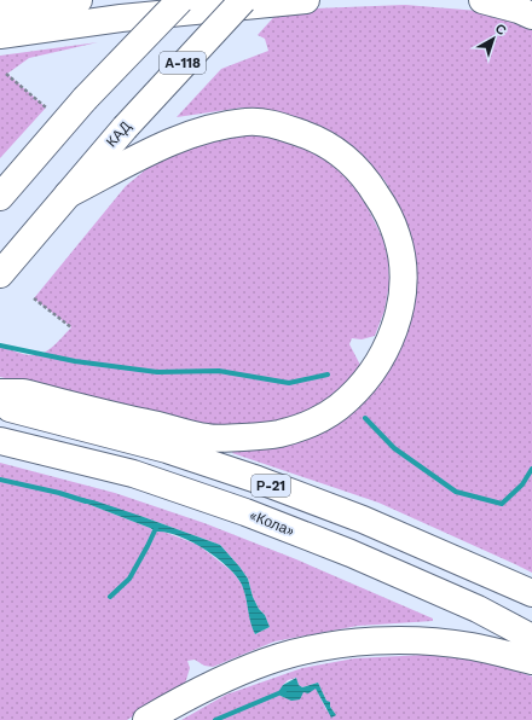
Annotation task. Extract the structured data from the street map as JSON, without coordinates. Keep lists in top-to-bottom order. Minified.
{"streets":{"main road":["А-118","КАД","Р-21","«Кола»"]},"north":"top right"}
